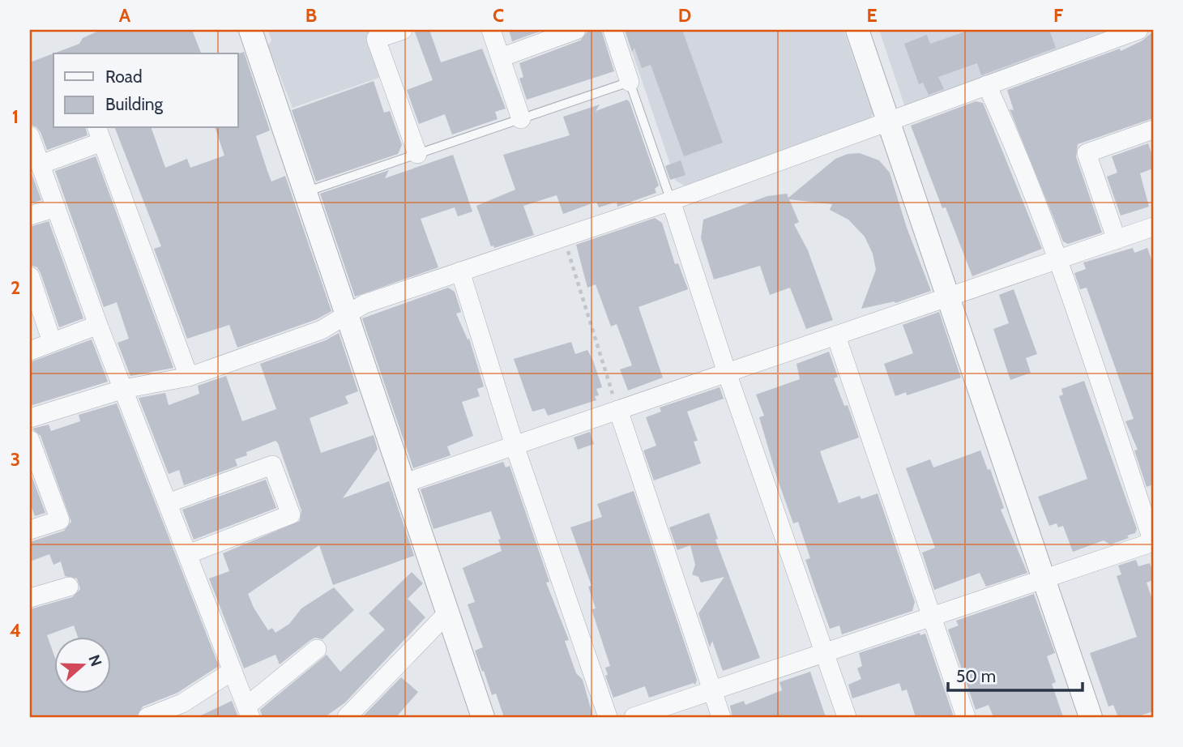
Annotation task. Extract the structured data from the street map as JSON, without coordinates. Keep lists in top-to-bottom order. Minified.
{"legend":["Road","Building"],"scale_bar":"50 m","north":"right","grid":{"columns":["A","B","C","D","E","F"],"rows":["1","2","3","4"]}}
